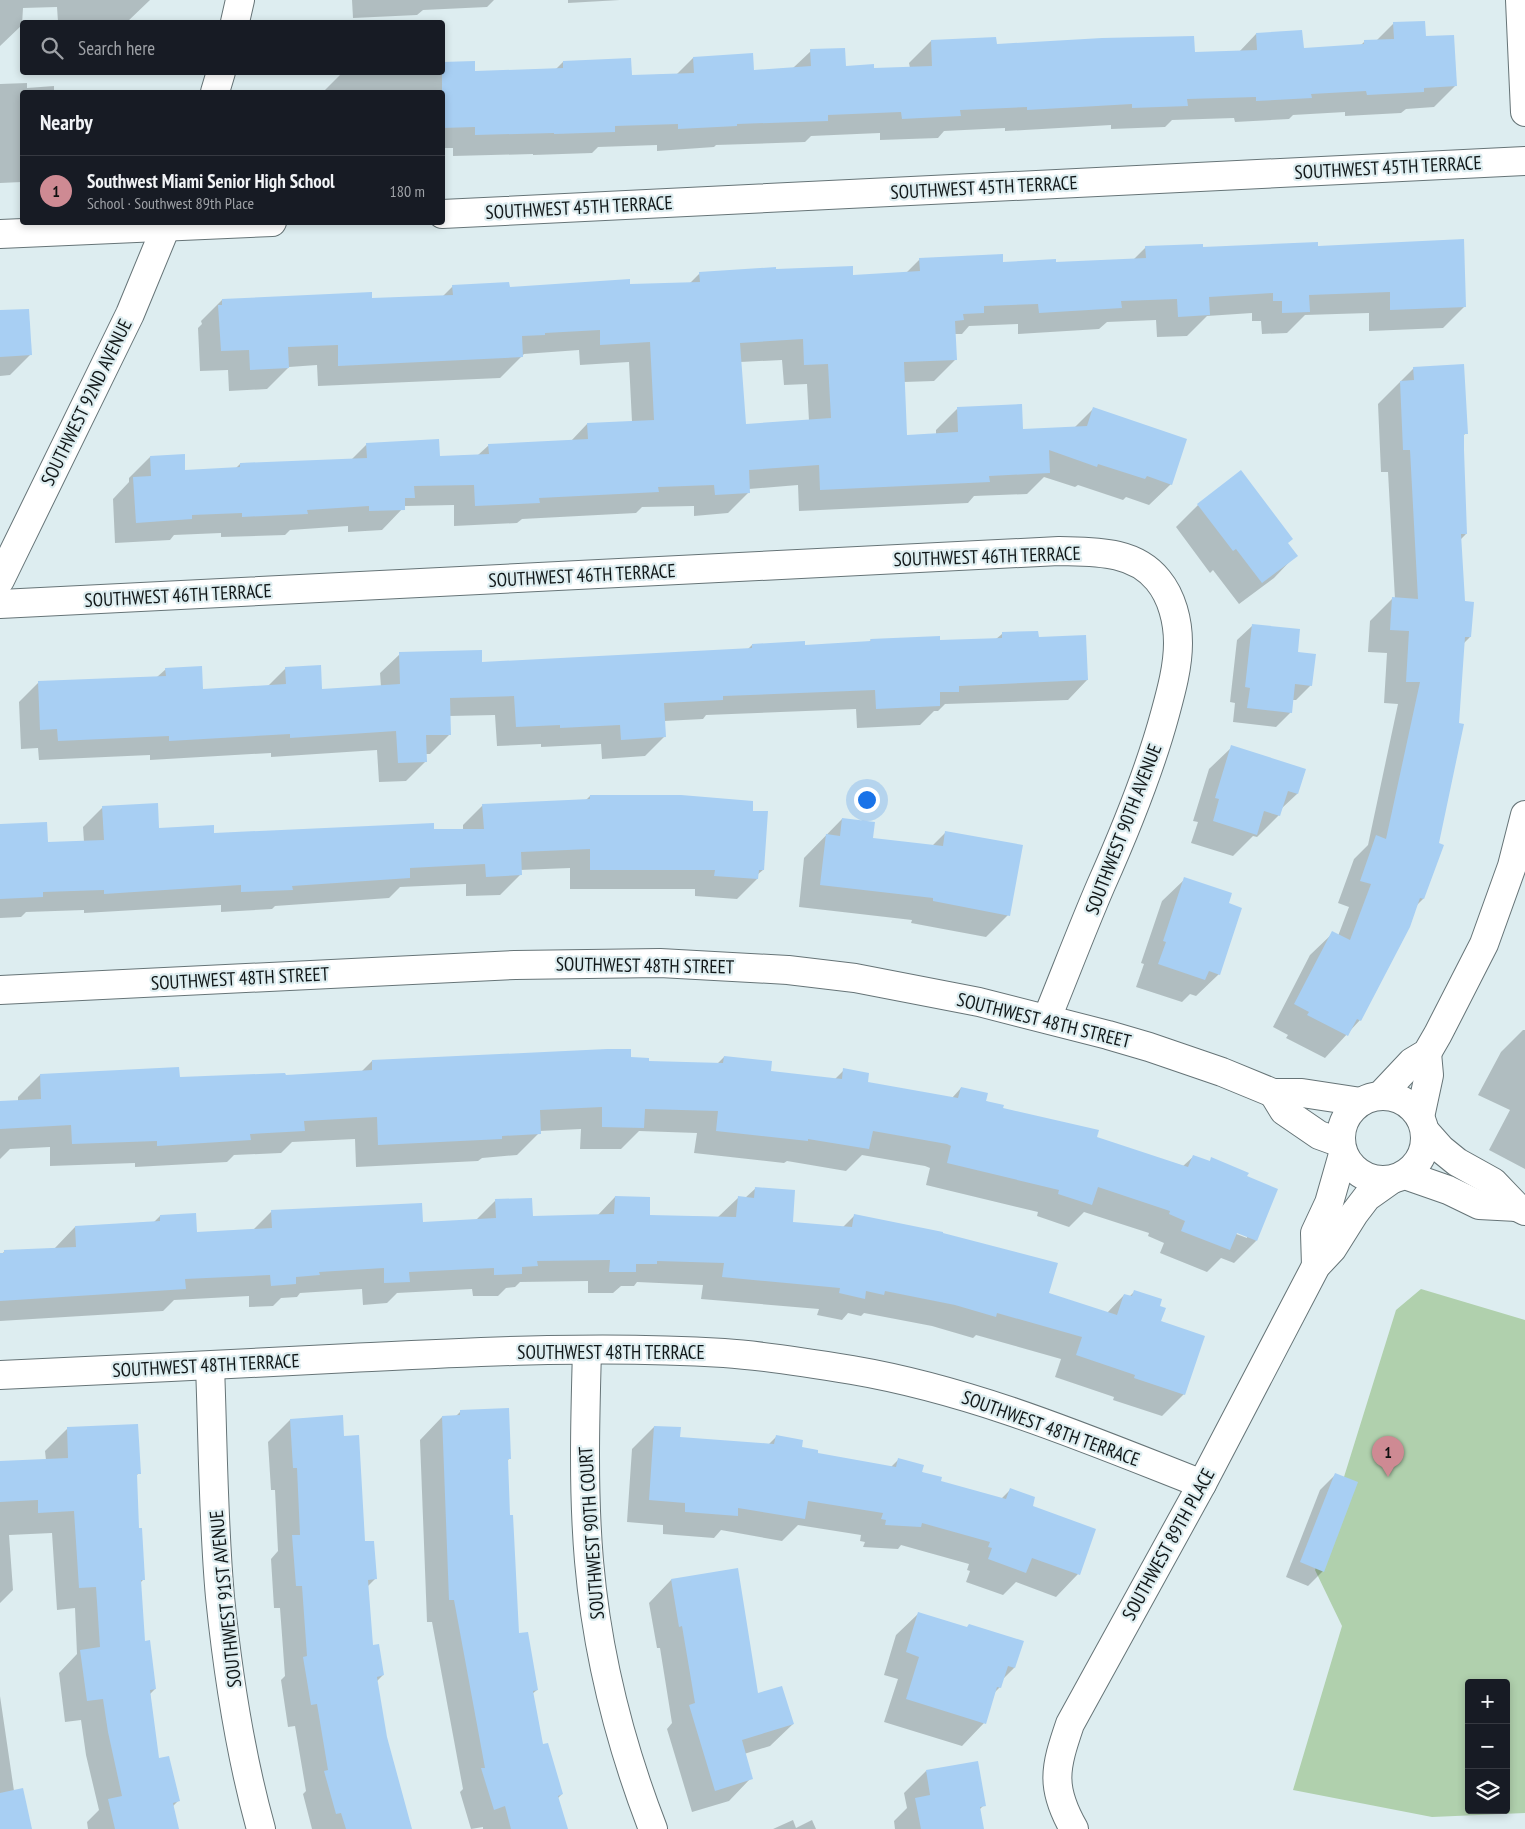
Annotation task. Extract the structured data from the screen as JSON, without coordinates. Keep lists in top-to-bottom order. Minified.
{"streets":{"street":["SOUTHWEST 45TH TERRACE","SOUTHWEST 92ND AVENUE","SOUTHWEST 46TH TERRACE","SOUTHWEST 90TH AVENUE","SOUTHWEST 48TH STREET","SOUTHWEST 48TH TERRACE","SOUTHWEST 90TH COURT","SOUTHWEST 89TH PLACE","SOUTHWEST 91ST AVENUE"]},"crossings":[["SOUTHWEST 46TH TERRACE","SOUTHWEST 90TH AVENUE"],["SOUTHWEST 90TH AVENUE","SOUTHWEST 48TH STREET"],["SOUTHWEST 48TH STREET","SOUTHWEST 89TH PLACE"],["SOUTHWEST 48TH TERRACE","SOUTHWEST 90TH COURT"],["SOUTHWEST 48TH TERRACE","SOUTHWEST 89TH PLACE"],["SOUTHWEST 48TH TERRACE","SOUTHWEST 91ST AVENUE"]],"page":{"search":"Search here","heading":"Nearby","list":[{"mark":"1","name":"Southwest Miami Senior High School","note":"School · Southwest 89th Place","value":"180 m"}],"pins":"1","map_buttons":["+","−"]}}
